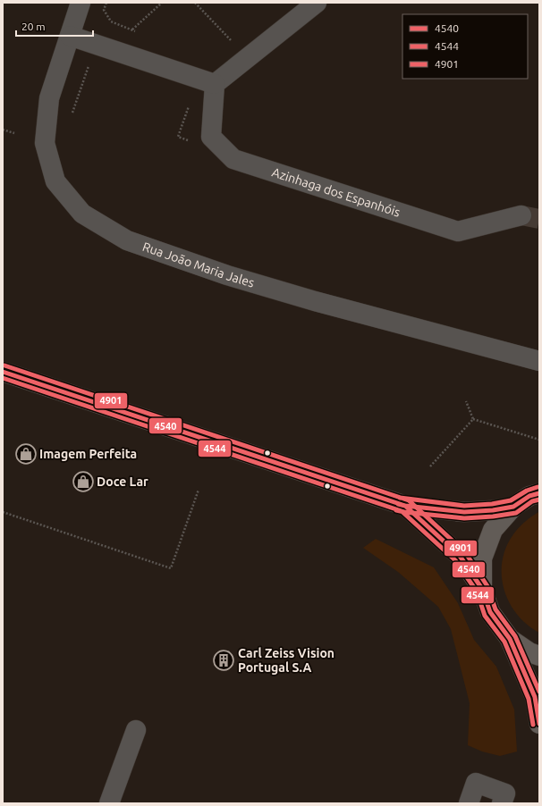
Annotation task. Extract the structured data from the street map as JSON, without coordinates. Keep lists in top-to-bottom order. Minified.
{"streets":{"street":["Azinhaga dos Espanhóis","Rua João Maria Jales"]},"places":{"shop":["Imagem Perfeita","Doce Lar"],"building":["Carl Zeiss Vision Portugal S.A"]},"lines":["transit line 4901","transit line 4540","transit line 4544"],"legend":["4540","4544","4901"],"scale_bar":"20 m"}
